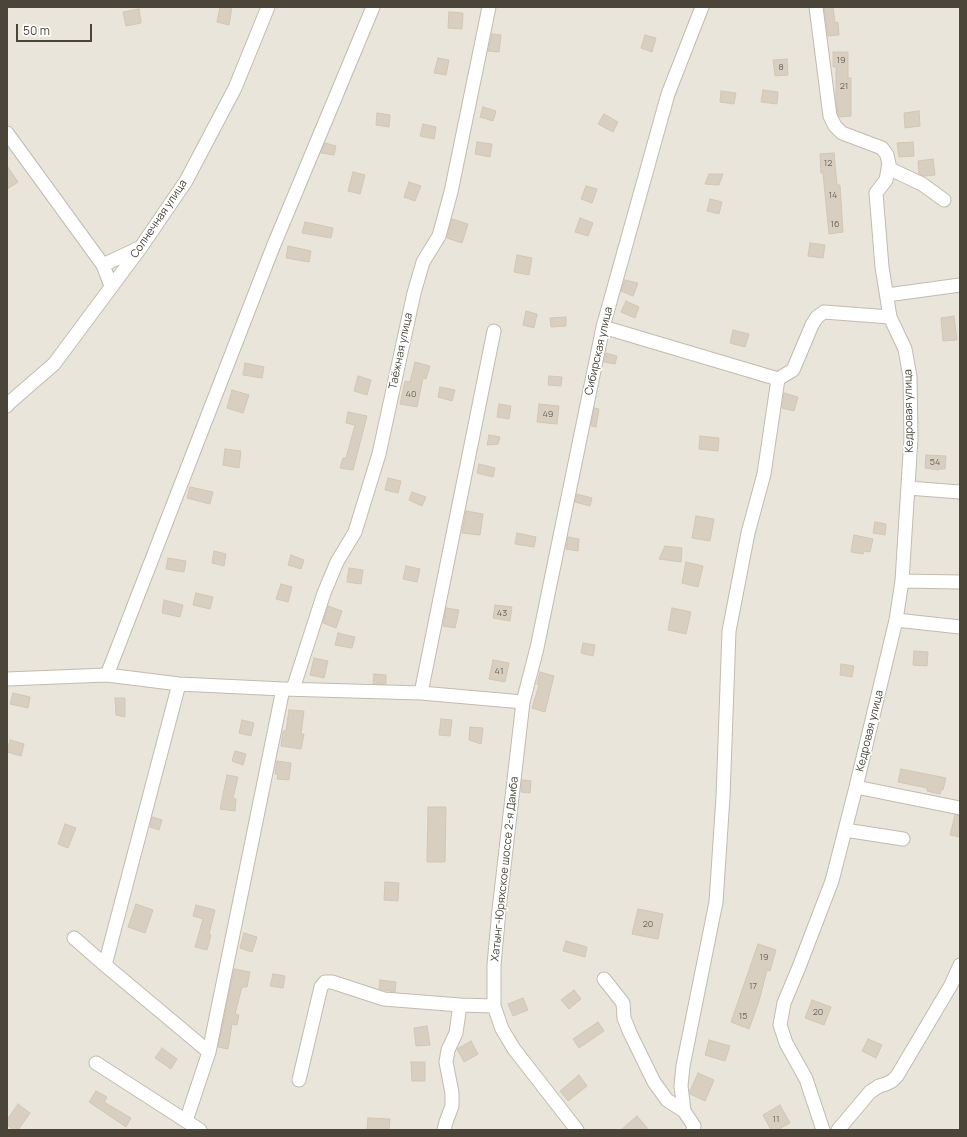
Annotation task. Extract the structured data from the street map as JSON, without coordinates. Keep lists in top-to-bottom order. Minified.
{"streets":{"street":["Солнечная улица","Таёжная улица","Сибирская улица","Кедровая улица","Хатынг-Юряхское шоссе 2-я Дамба"]},"crossings":[["Сибирская улица","Хатынг-Юряхское шоссе 2-я Дамба"]],"house_numbers":["19","8","21","12","14","16","40","49","54","43","41","20","19","17","20","15","11"],"scale_bar":"50 m"}
